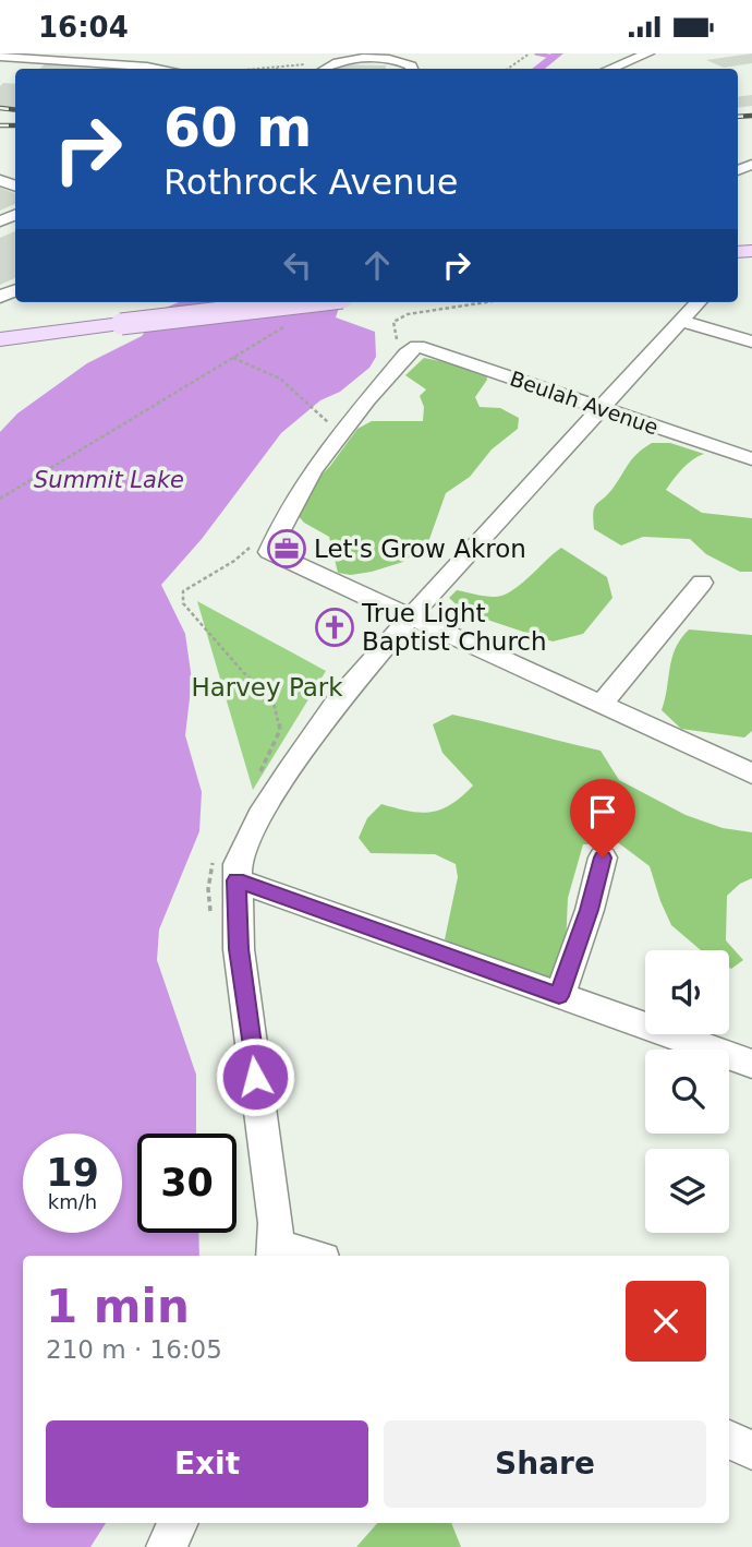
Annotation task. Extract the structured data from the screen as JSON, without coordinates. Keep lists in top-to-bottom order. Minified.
{"streets":{"street":["Beulah Avenue"]},"water":["Summit Lake"],"parks":["Harvey Park"],"places":{"office":["Let's Grow Akron"],"church":["True Light Baptist Church"]},"page":{"status":"16:04","turn":["60 m","Rothrock Avenue"],"speed":"19 km/h","limit":"30","heading":["1 min","210 m · 16:05"],"buttons":["Exit","Share"]}}
